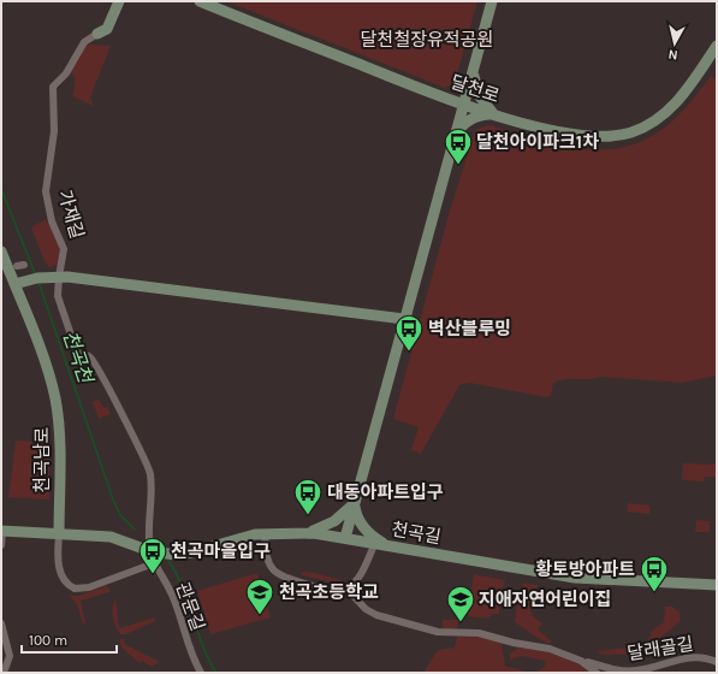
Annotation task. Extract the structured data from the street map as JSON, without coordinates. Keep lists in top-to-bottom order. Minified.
{"streets":{"street":["달천로","가재길","천곡남로","천곡길","관문길","달래골길"]},"crossings":[["가재길","관문길"],["천곡남로","관문길"],["천곡길","달래골길"]],"water":["천곡천"],"parks":["달천철장유적공원"],"places":{"bus stop":["달천아이파크1차","벽산블루밍","대동아파트입구","천곡마을입구","황토방아파트"],"school or university":["천곡초등학교","지애자연어린이집"]},"scale_bar":"100 m","north":"bottom"}
